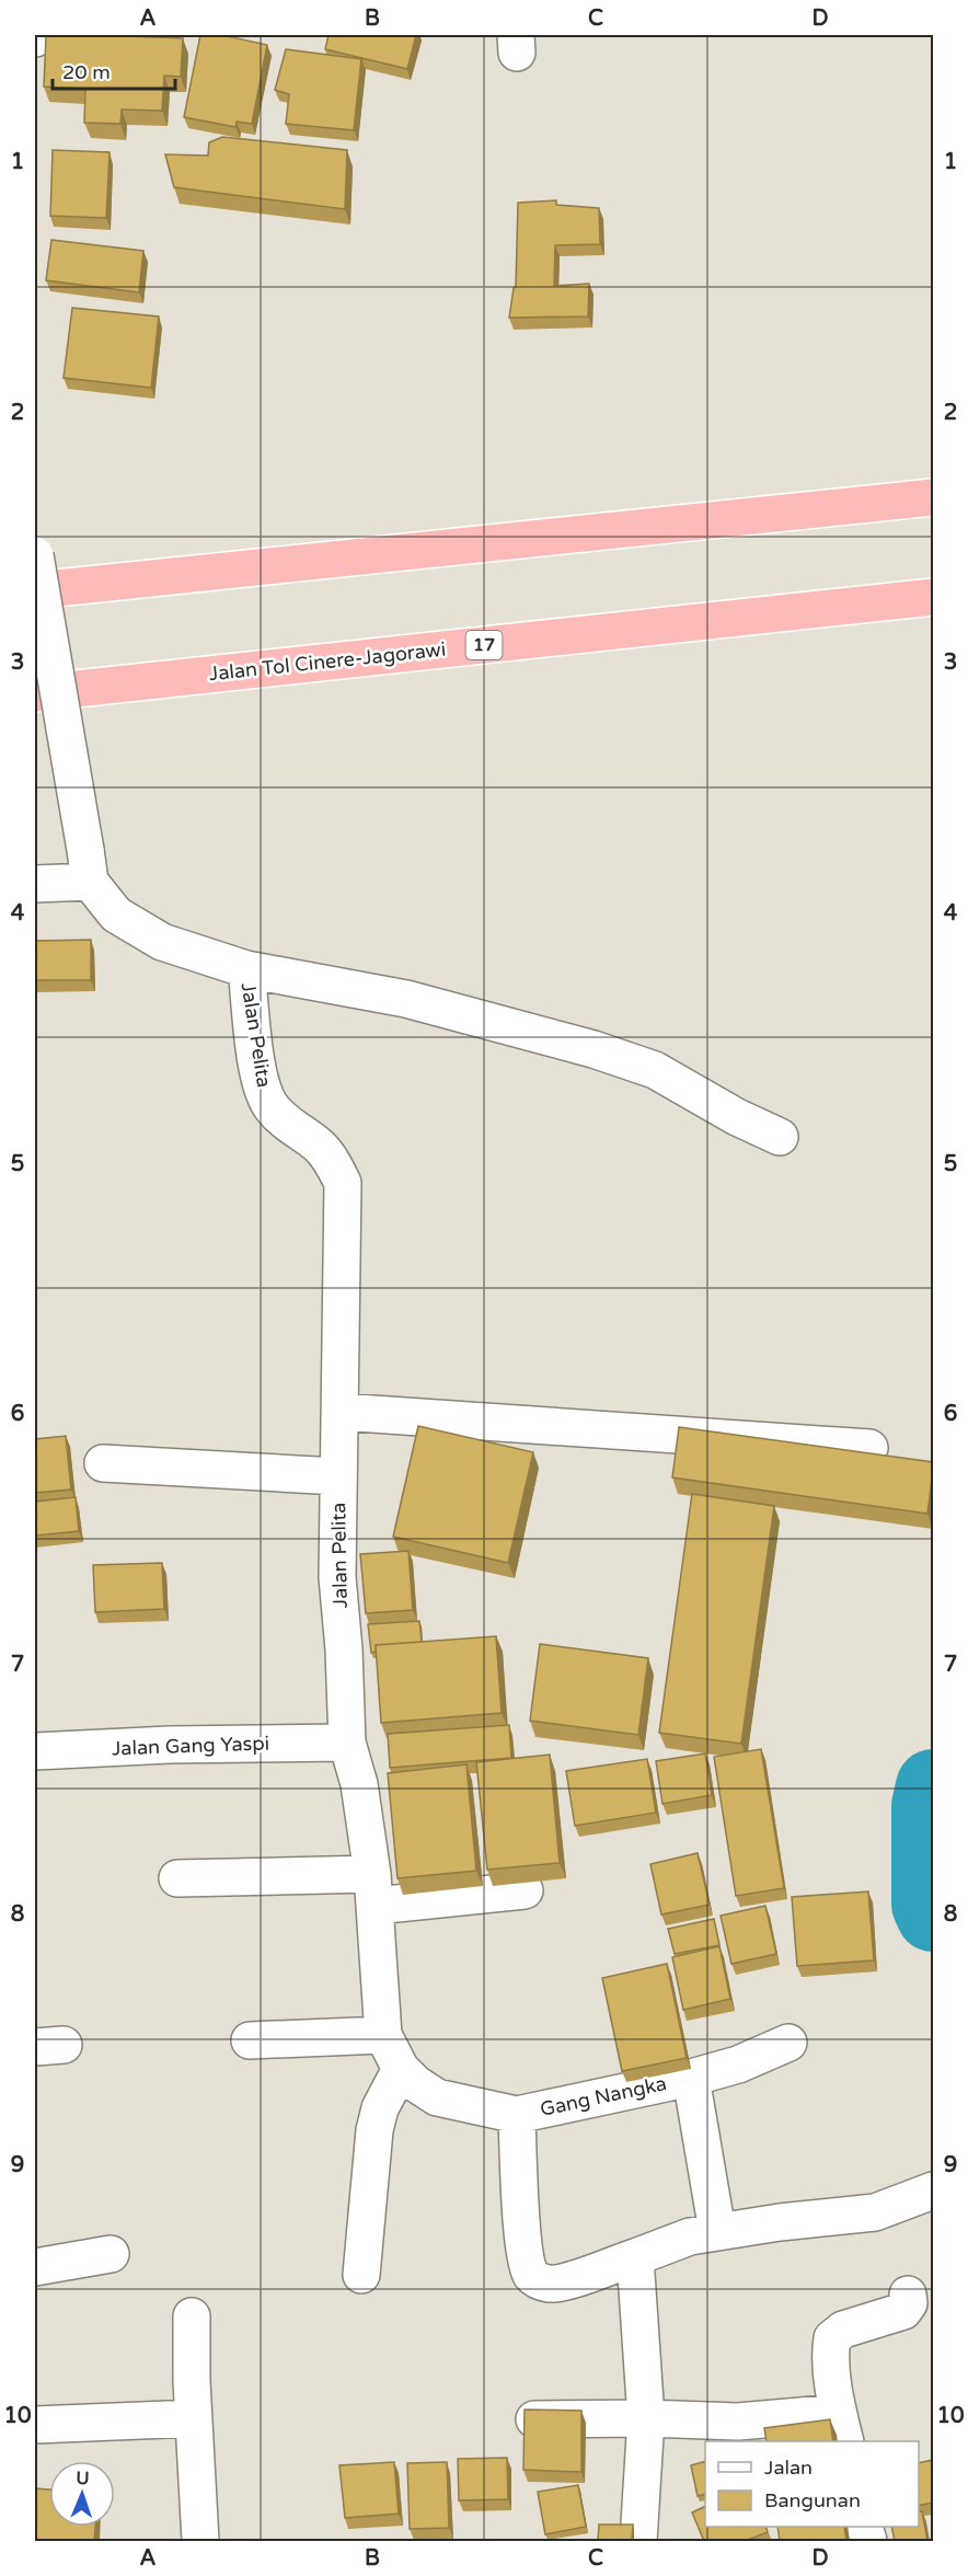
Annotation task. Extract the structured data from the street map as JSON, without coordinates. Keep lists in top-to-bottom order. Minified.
{"streets":{"highway":["17","Jalan Tol Cinere-Jagorawi"],"street":["Jalan Pelita","Jalan Gang Yaspi","Gang Nangka"]},"crossings":[["Jalan Pelita","Jalan Gang Yaspi"]],"legend":["Jalan","Bangunan"],"scale_bar":"20 m","north":"top","grid":{"columns":["A","B","C","D"],"rows":["1","2","3","4","5","6","7","8","9","10"]}}
